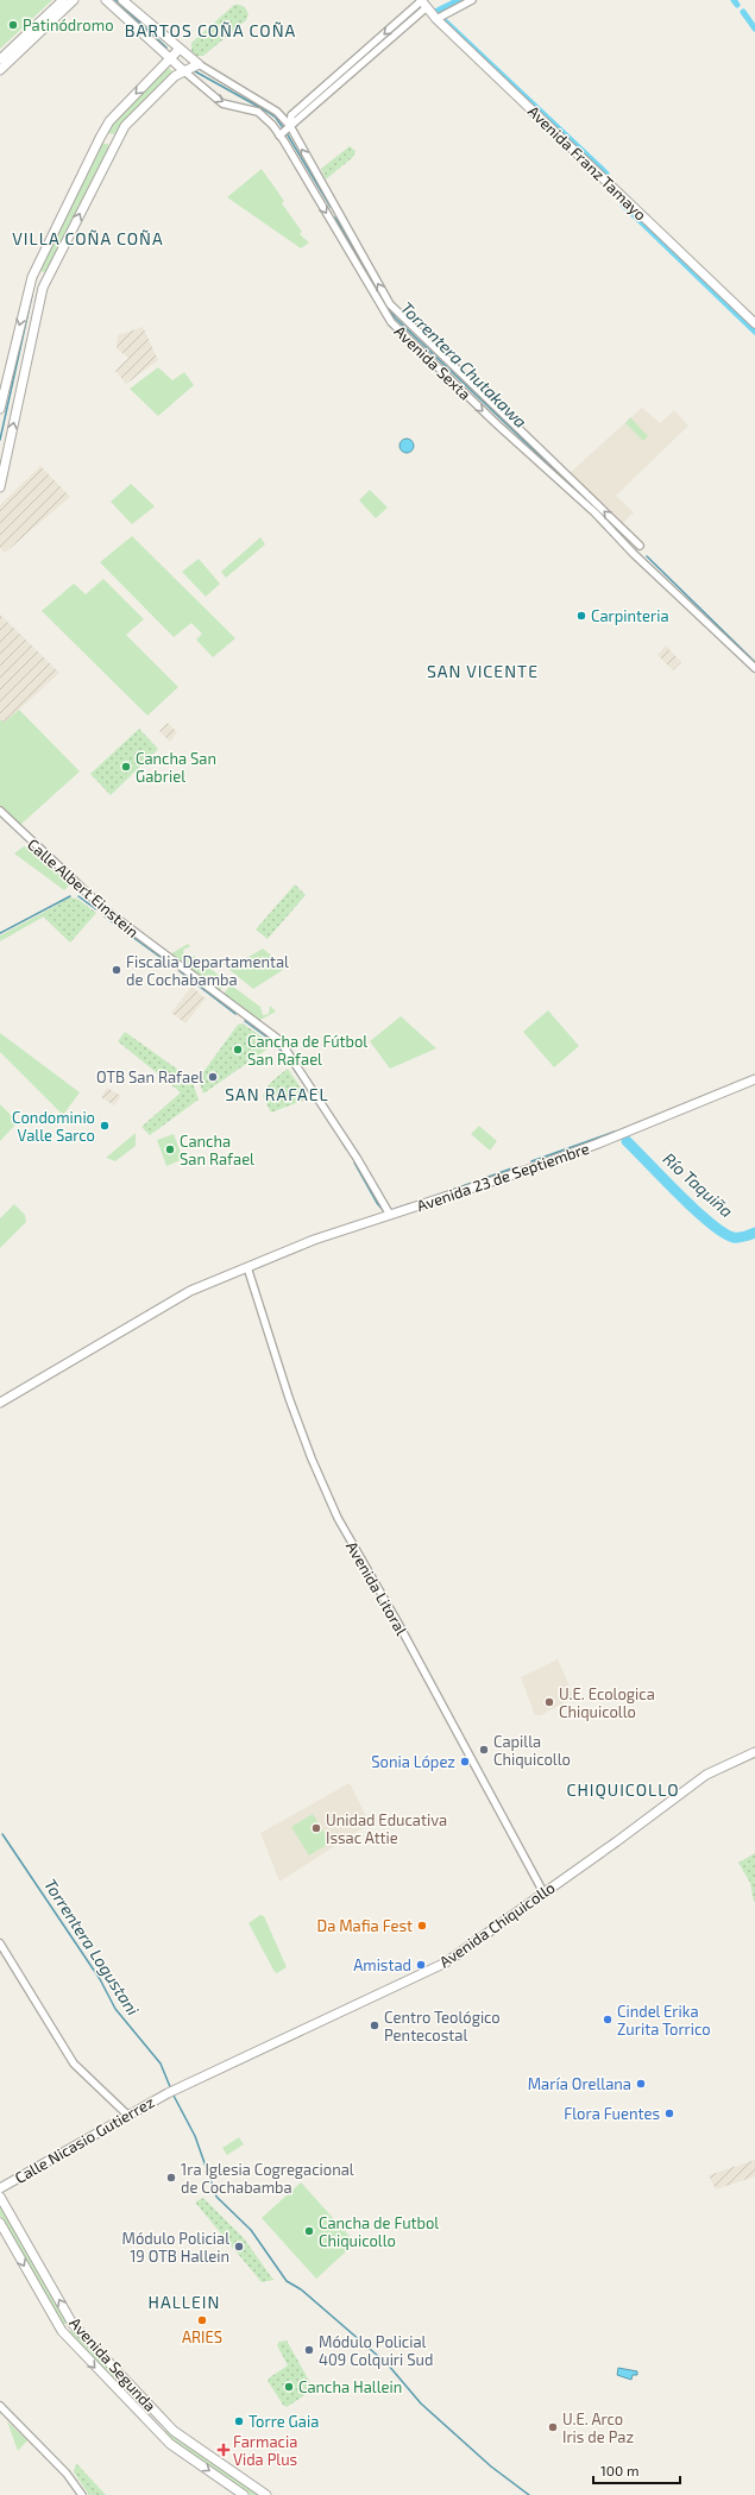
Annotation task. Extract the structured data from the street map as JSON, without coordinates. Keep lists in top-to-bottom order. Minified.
{"streets":{"main road":["Avenida Franz Tamayo","Avenida Sexta","Avenida 23 de Septiembre","Avenida Chiquicollo","Calle Nicasio Gutierrez","Avenida Segunda"],"street":["Calle Albert Einstein","Avenida Litoral"]},"crossings":[["Calle Albert Einstein","Avenida 23 de Septiembre"],["Avenida 23 de Septiembre","Avenida Litoral"],["Avenida Litoral","Avenida Chiquicollo"],["Avenida Chiquicollo","Calle Nicasio Gutierrez"]],"districts":["BARTOS COÑA COÑA","VILLA COÑA COÑA","SAN VICENTE","SAN RAFAEL","CHIQUICOLLO","HALLEIN"],"water":["Torrentera Chutakawa","Río Taquiña","Torrentera Logustani"],"places":{"other":["Patinódromo","Carpinteria","Cancha San Gabriel","Fiscalia Departamental de Cochabamba","Cancha de Fútbol San Rafael","OTB San Rafael","Condominio Valle Sarco","Cancha San Rafael","U.E. Ecologica Chiquicollo","Capilla Chiquicollo","Sonia López","Unidad Educativa Issac Attie","Da Mafia Fest","Amistad","Cindel Erika Zurita Torrico","Centro Teológico Pentecostal","María Orellana","Flora Fuentes","1ra Iglesia Cogregacional de Cochabamba","Cancha de Futbol Chiquicollo","Módulo Policial 19 OTB Hallein","ARIES","Módulo Policial 409 Colquiri Sud","Cancha Hallein","Torre Gaia","U.E. Arco Iris de Paz"],"health":["Farmacia Vida Plus"]},"scale_bar":"100 m"}
